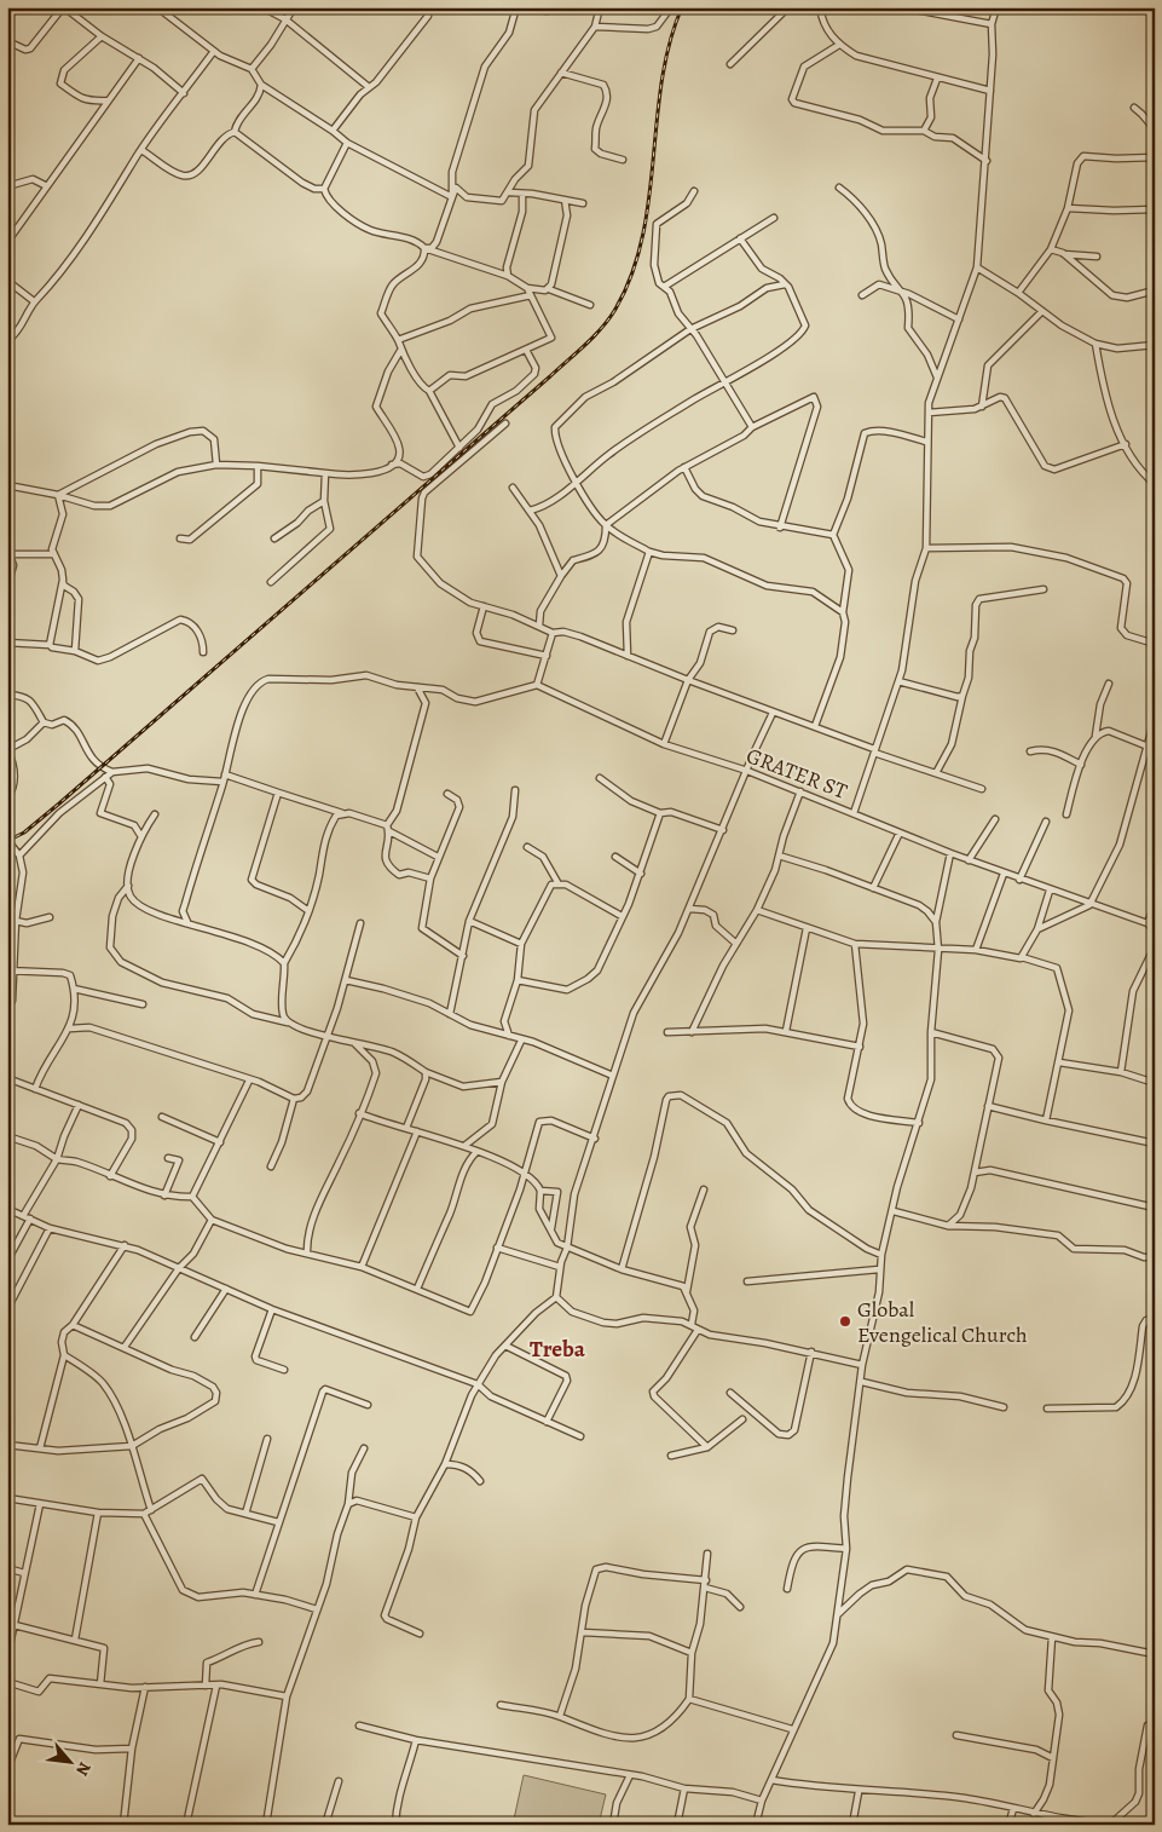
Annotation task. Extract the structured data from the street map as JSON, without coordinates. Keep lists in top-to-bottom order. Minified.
{"streets":{"street":["GRATER ST"]},"districts":["Treba"],"places":["Global Evengelical Church"],"north":"bottom right"}
